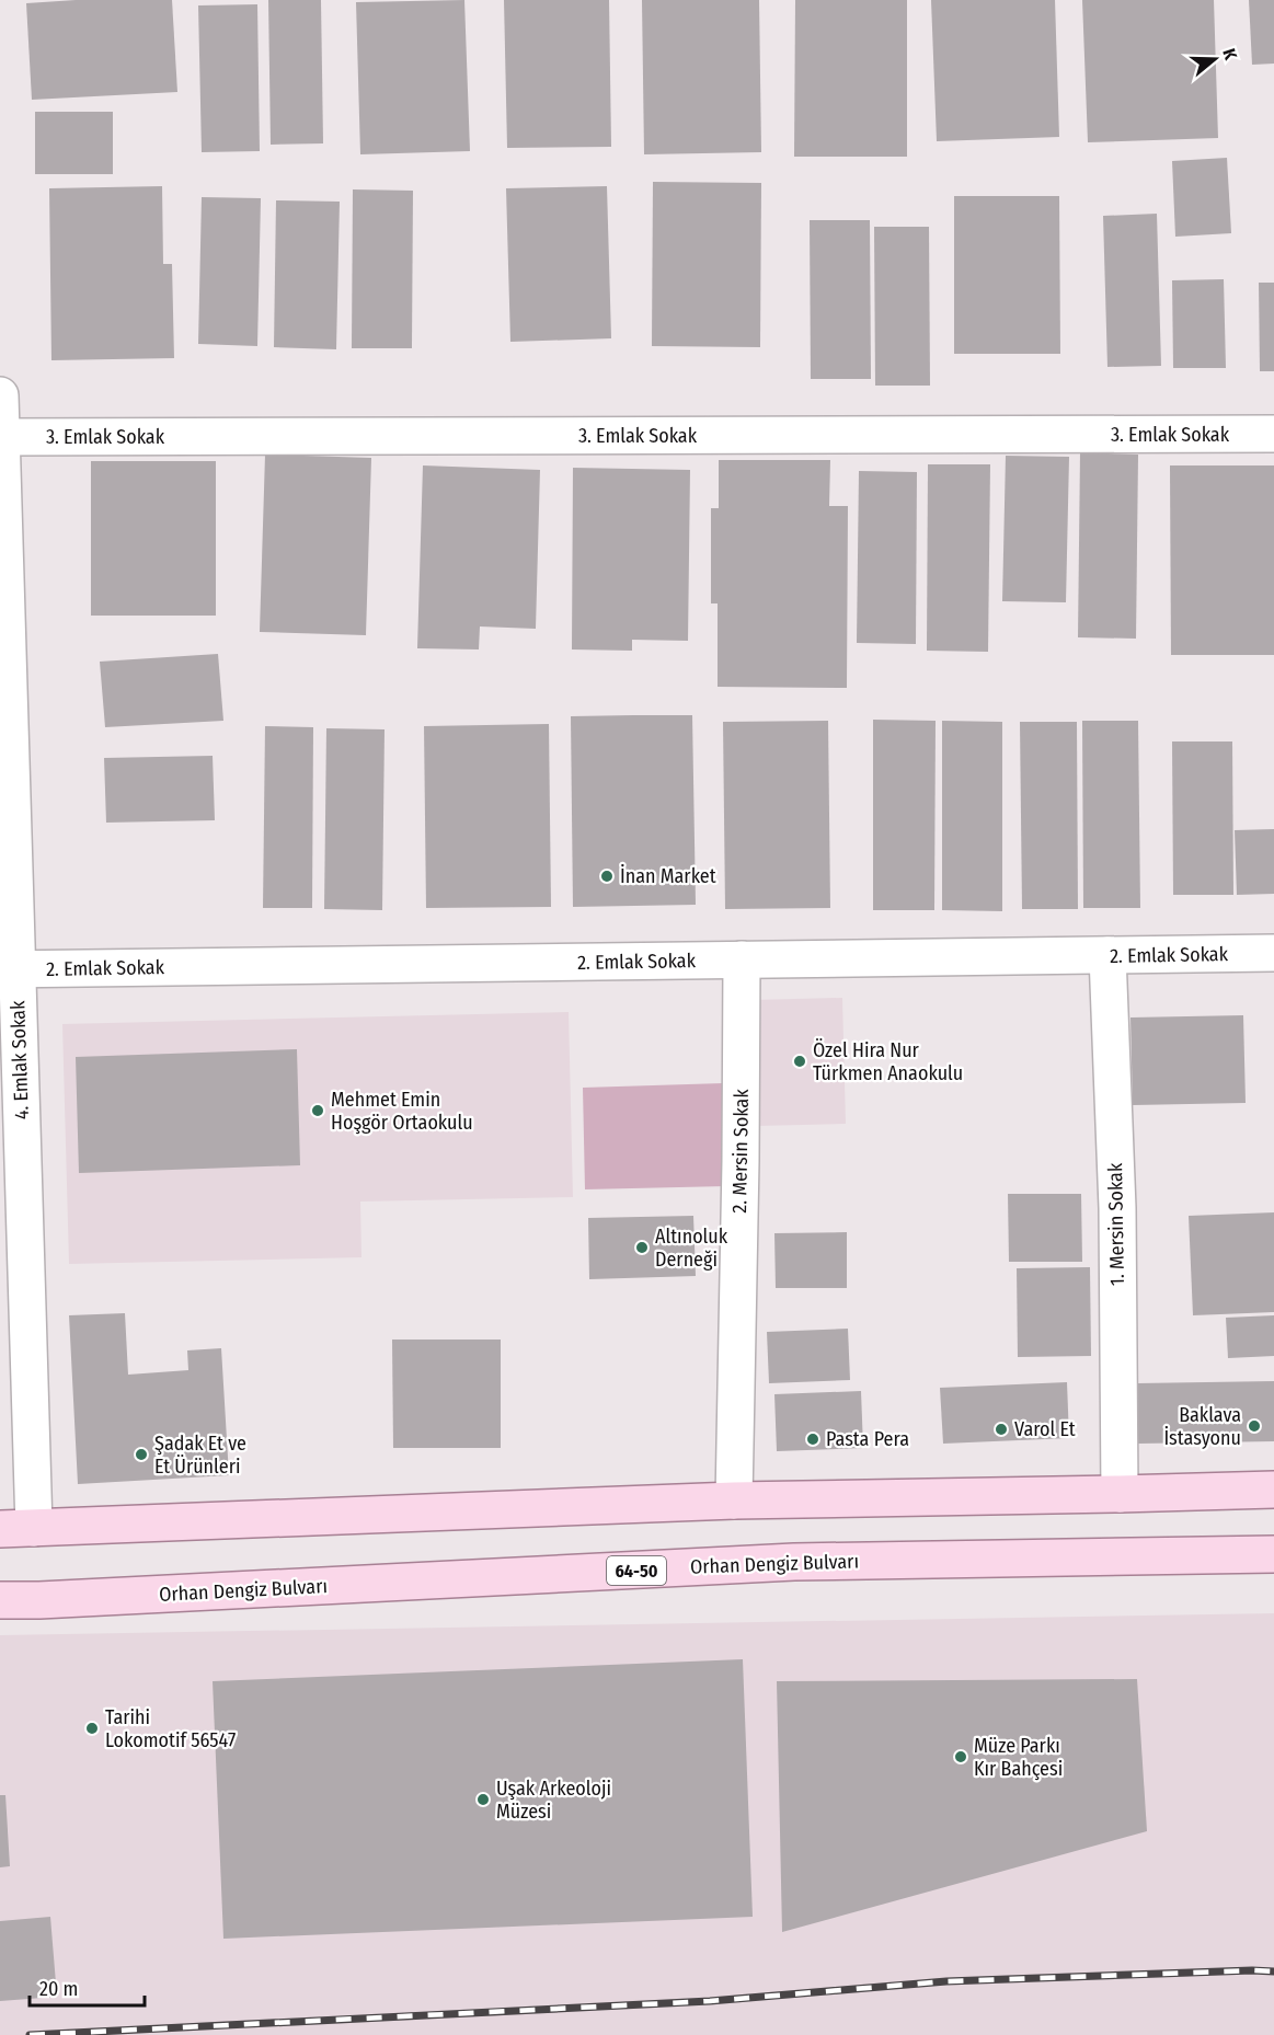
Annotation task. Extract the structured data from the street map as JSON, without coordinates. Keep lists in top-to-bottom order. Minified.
{"streets":{"main road":["Orhan Dengiz Bulvarı","64-50"],"street":["3. Emlak Sokak","2. Emlak Sokak","4. Emlak Sokak","2. Mersin Sokak","1. Mersin Sokak"]},"crossings":[["3. Emlak Sokak","4. Emlak Sokak"],["2. Emlak Sokak","4. Emlak Sokak"],["2. Emlak Sokak","2. Mersin Sokak"],["2. Emlak Sokak","1. Mersin Sokak"]],"places":["İnan Market","Özel Hira Nur Türkmen Anaokulu","Mehmet Emin Hoşgör Ortaokulu","Altınoluk Derneği","Baklava İstasyonu","Varol Et","Pasta Pera","Şadak Et ve Et Ürünleri","Tarihi Lokomotif 56547","Müze Parkı Kır Bahçesi","Uşak Arkeoloji Müzesi"],"scale_bar":"20 m","north":"right"}
